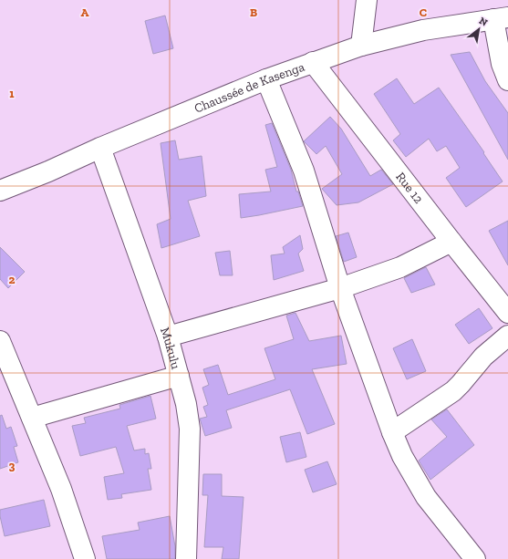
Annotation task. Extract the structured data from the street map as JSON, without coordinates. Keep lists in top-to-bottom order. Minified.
{"streets":{"street":["Chaussée de Kasenga","Rue 12","Mukulu"]},"crossings":[["Chaussée de Kasenga","Rue 12"],["Chaussée de Kasenga","Mukulu"]],"north":"top right","grid":{"columns":["A","B","C"],"rows":["1","2","3"]}}
